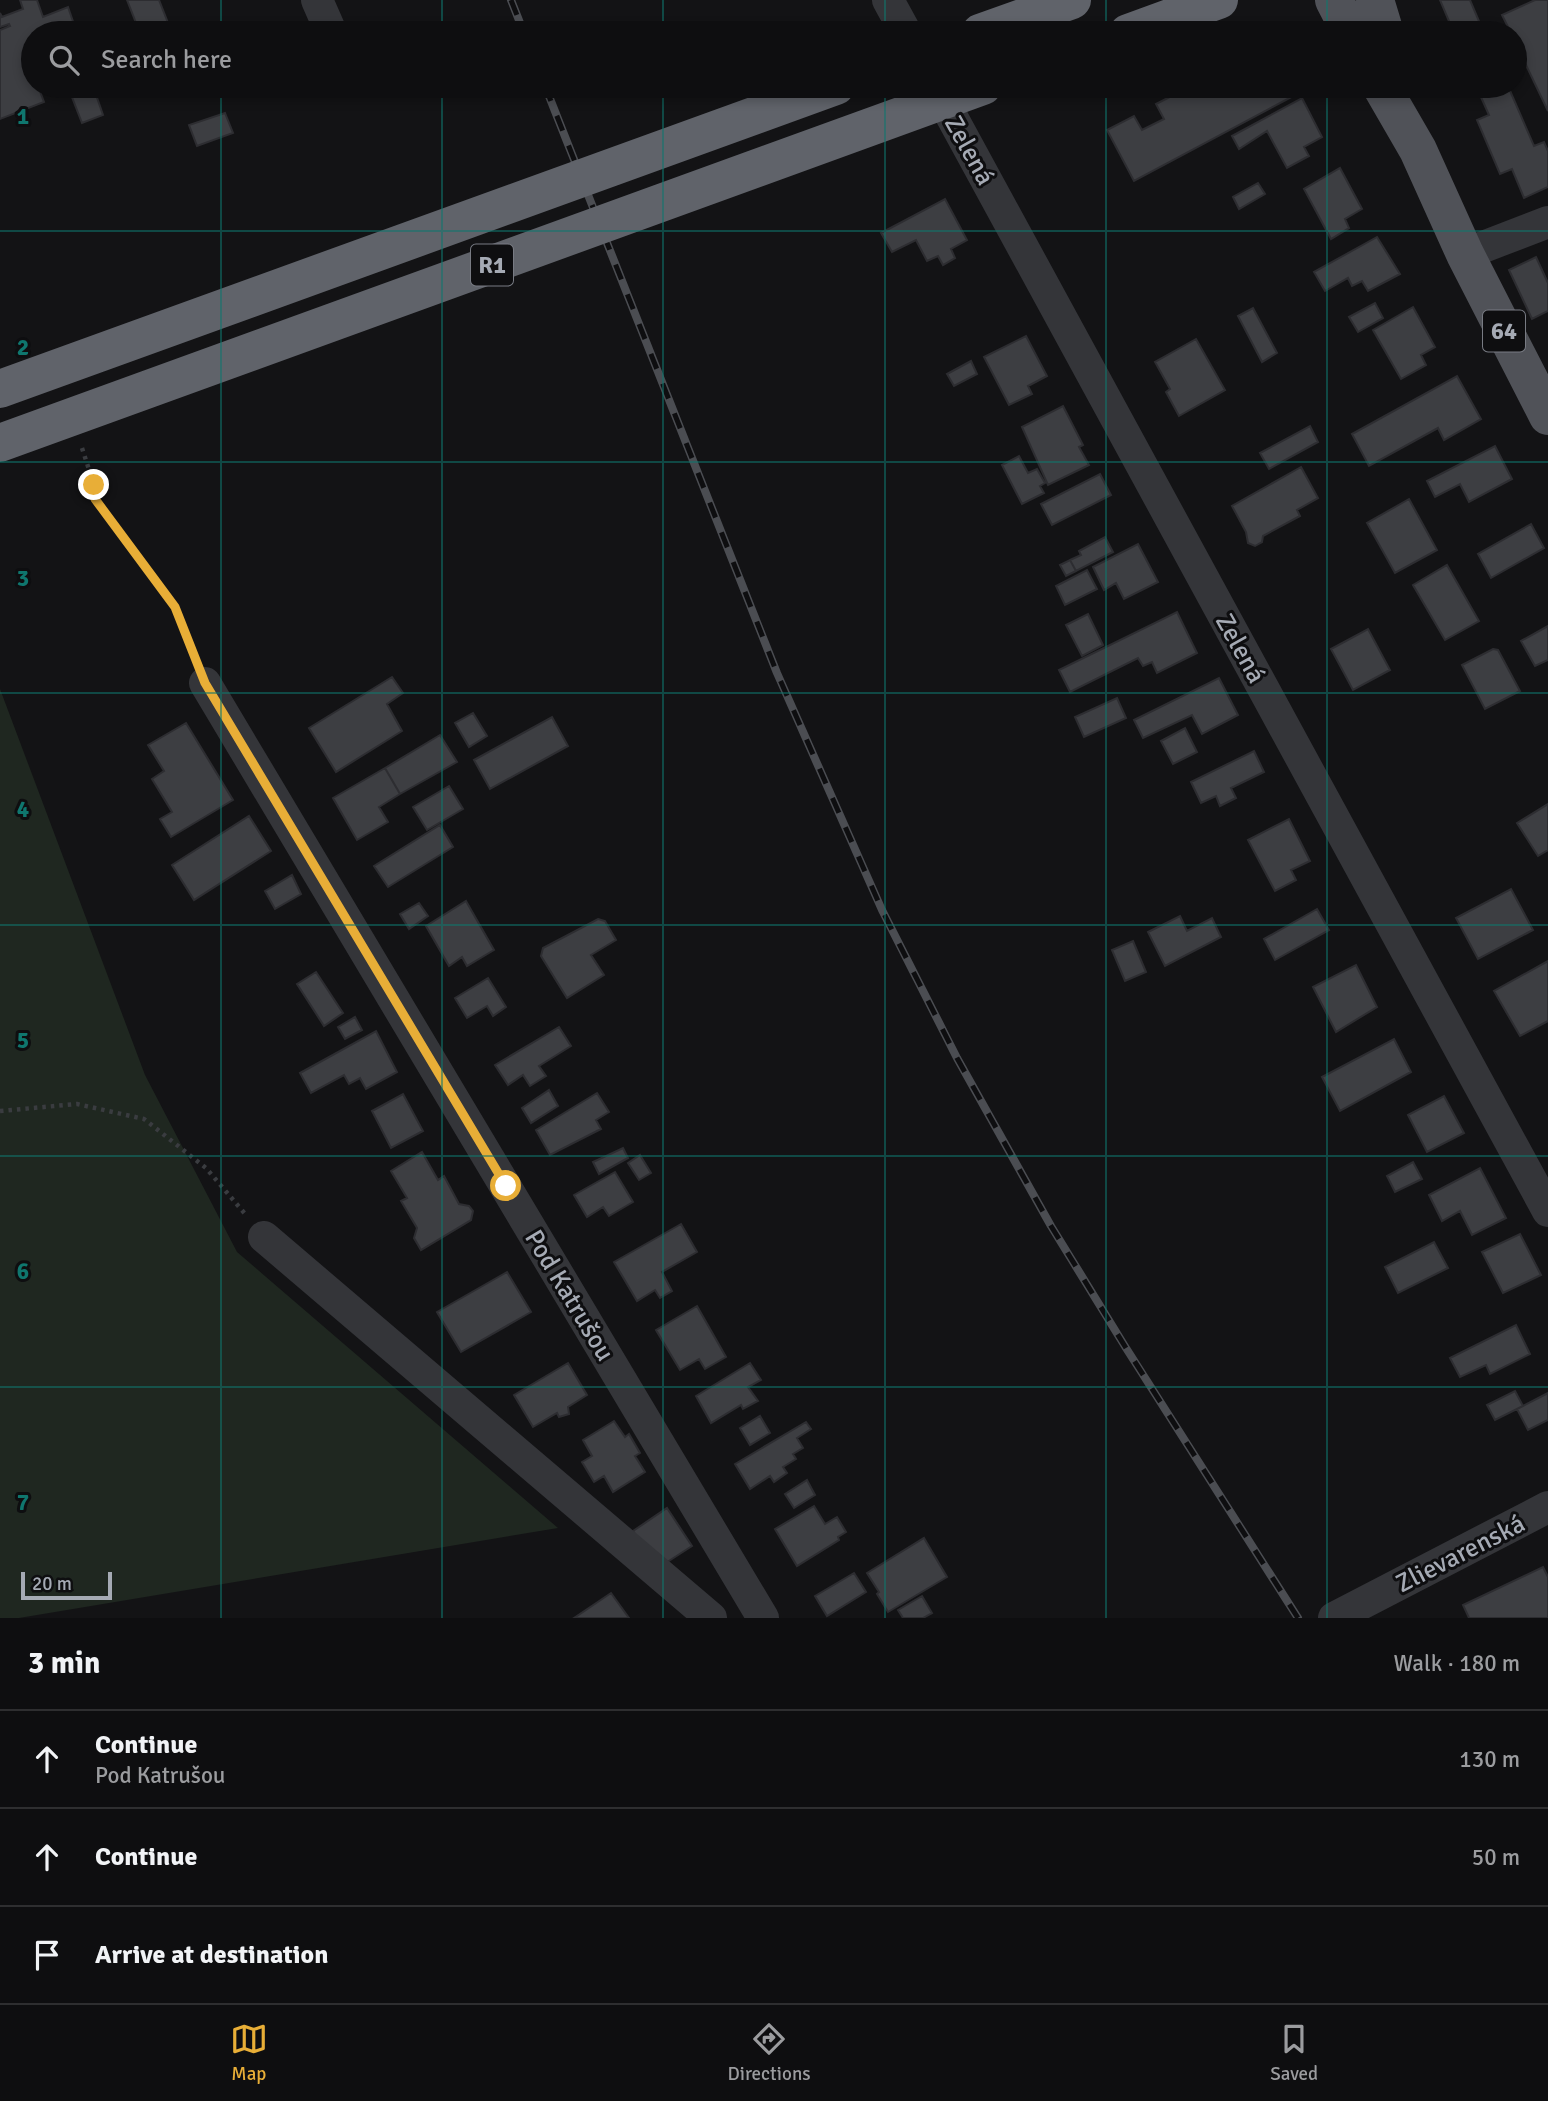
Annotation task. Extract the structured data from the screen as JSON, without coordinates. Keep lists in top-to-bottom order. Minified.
{"streets":{"highway":["R1"],"main road":["64"],"street":["Zelená","Pod Katrušou","Zlievarenská"]},"scale_bar":"20 m","page":{"search":"Search here","scale":"20 m","heading":["3 min","Walk · 180 m"],"list":[["Continue","Pod Katrušou","130 m"],["Continue","50 m"],"Arrive at destination"],"nav":["Map","Directions","Saved"]},"grid":{"rows":["1","2","3","4","5","6","7"]}}
